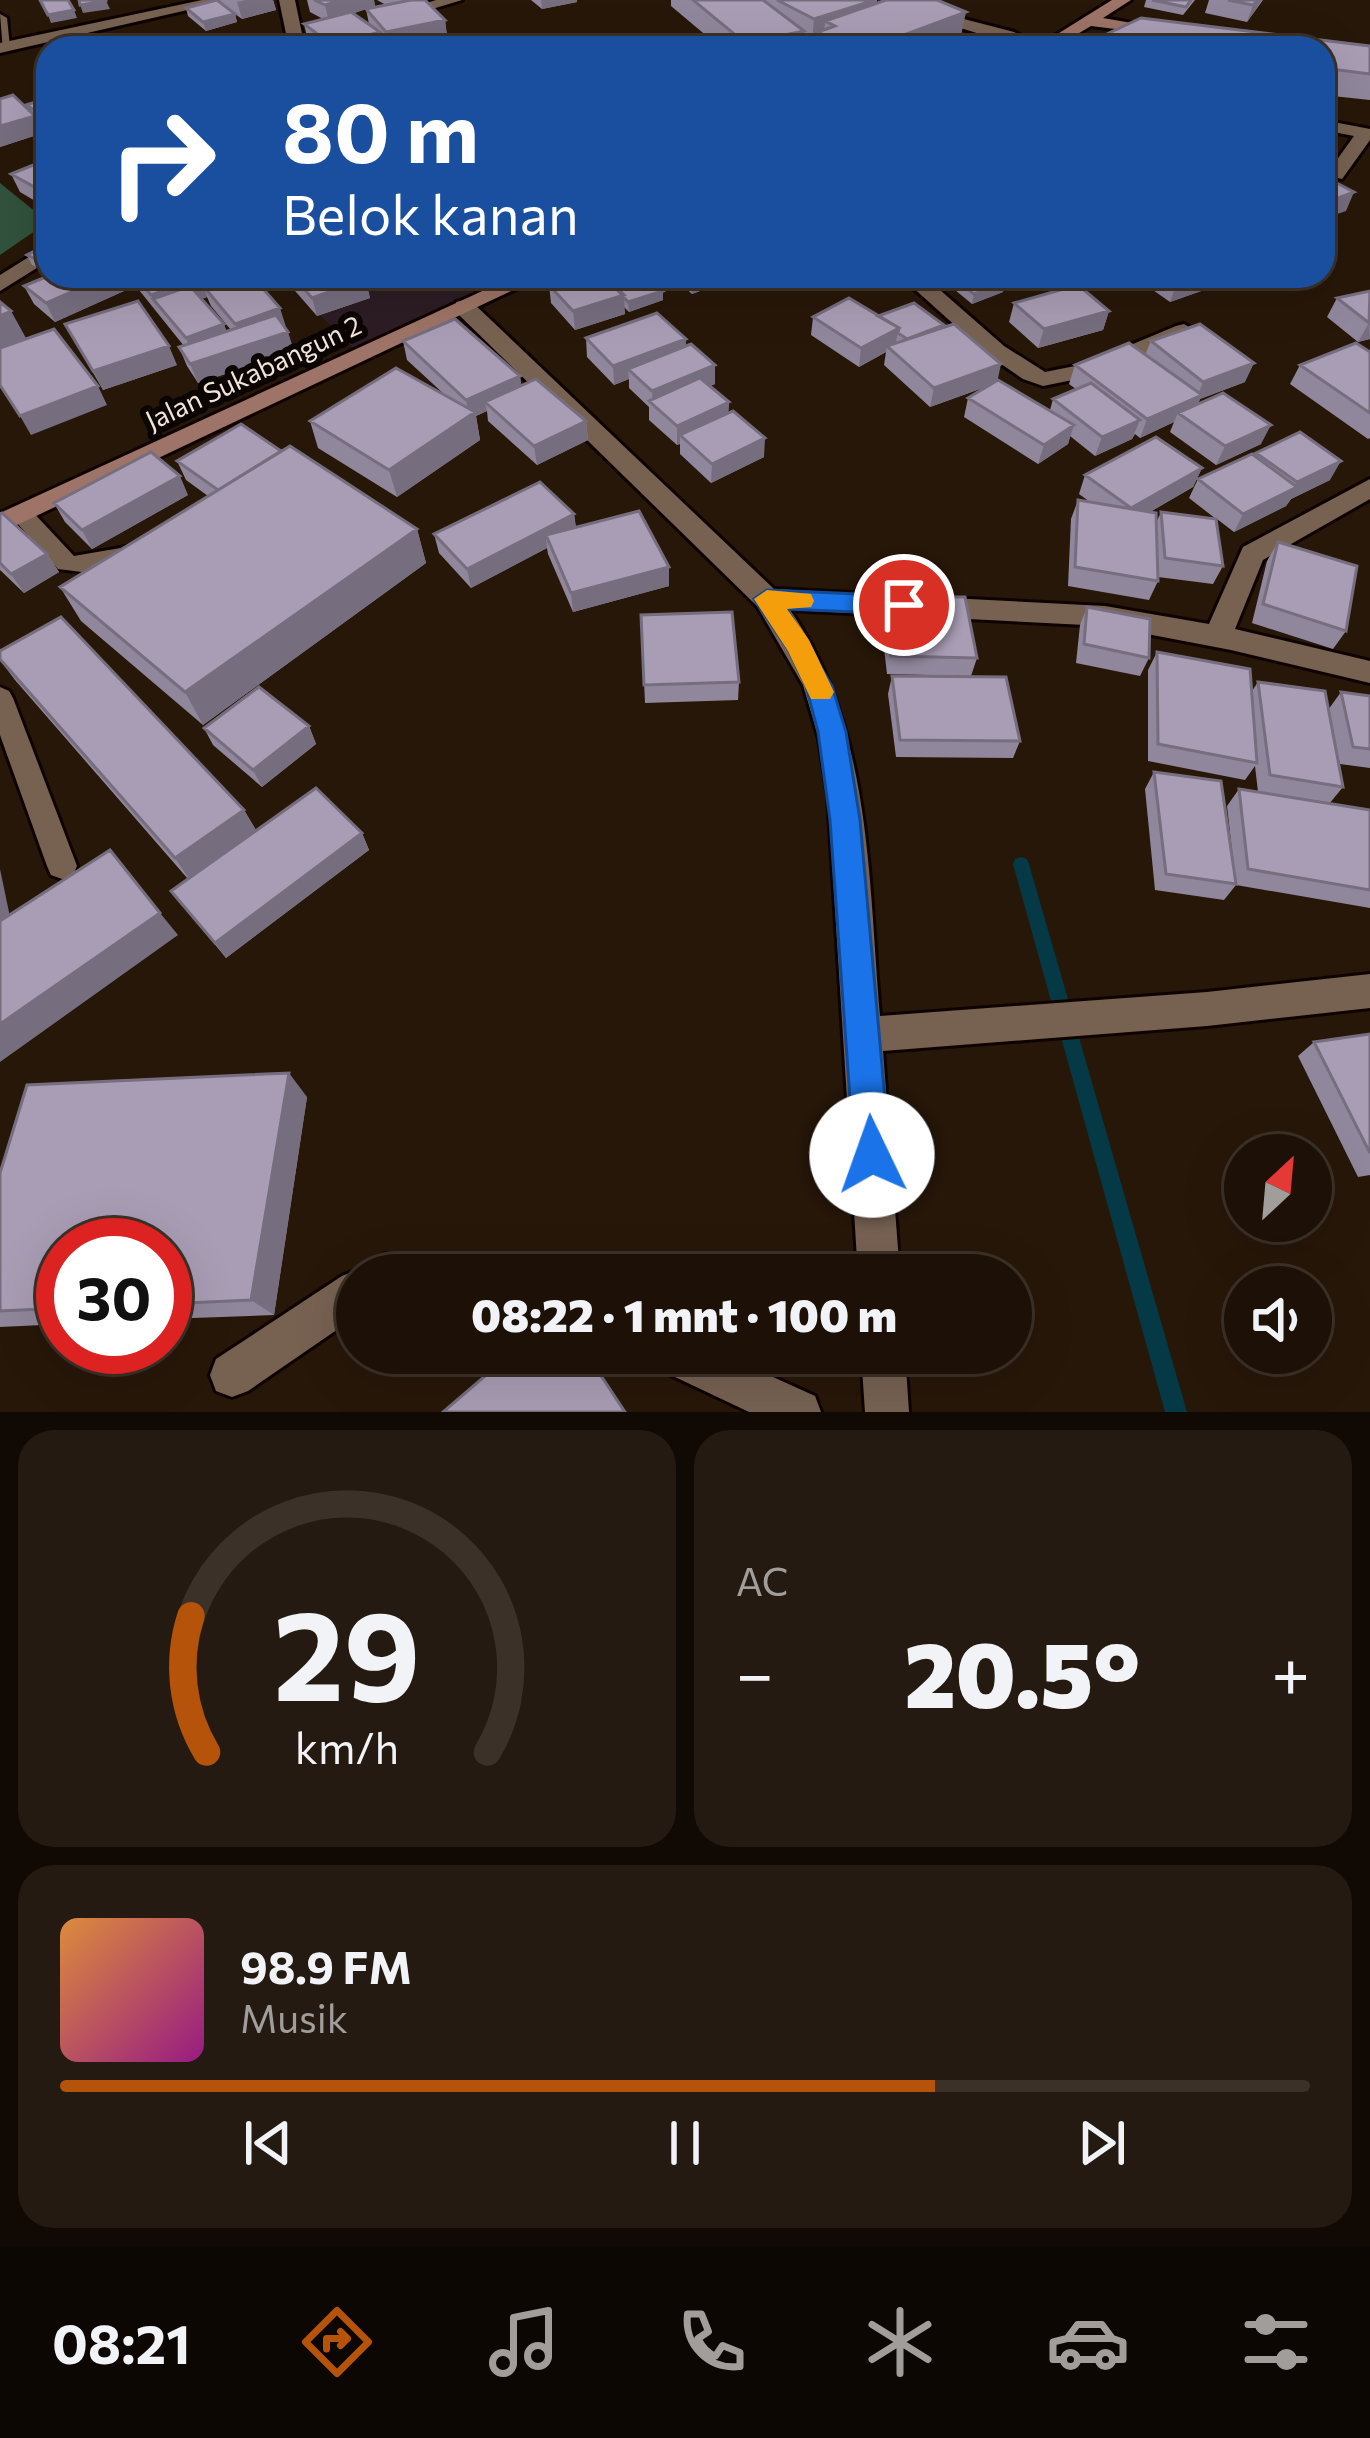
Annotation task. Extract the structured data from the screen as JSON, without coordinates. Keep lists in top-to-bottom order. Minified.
{"streets":{"street":["Jalan Sukabangun 2"]},"north":"top right","page":{"turn":["80 m","Belok kanan"],"limit":"30","trip":"08:22 · 1 mnt · 100 m","tile":"AC","heat":["−","20.5°","+"],"song":["98.9 FM","Musik"],"tabs":"08:21","gauge":["29","km/h"]}}
